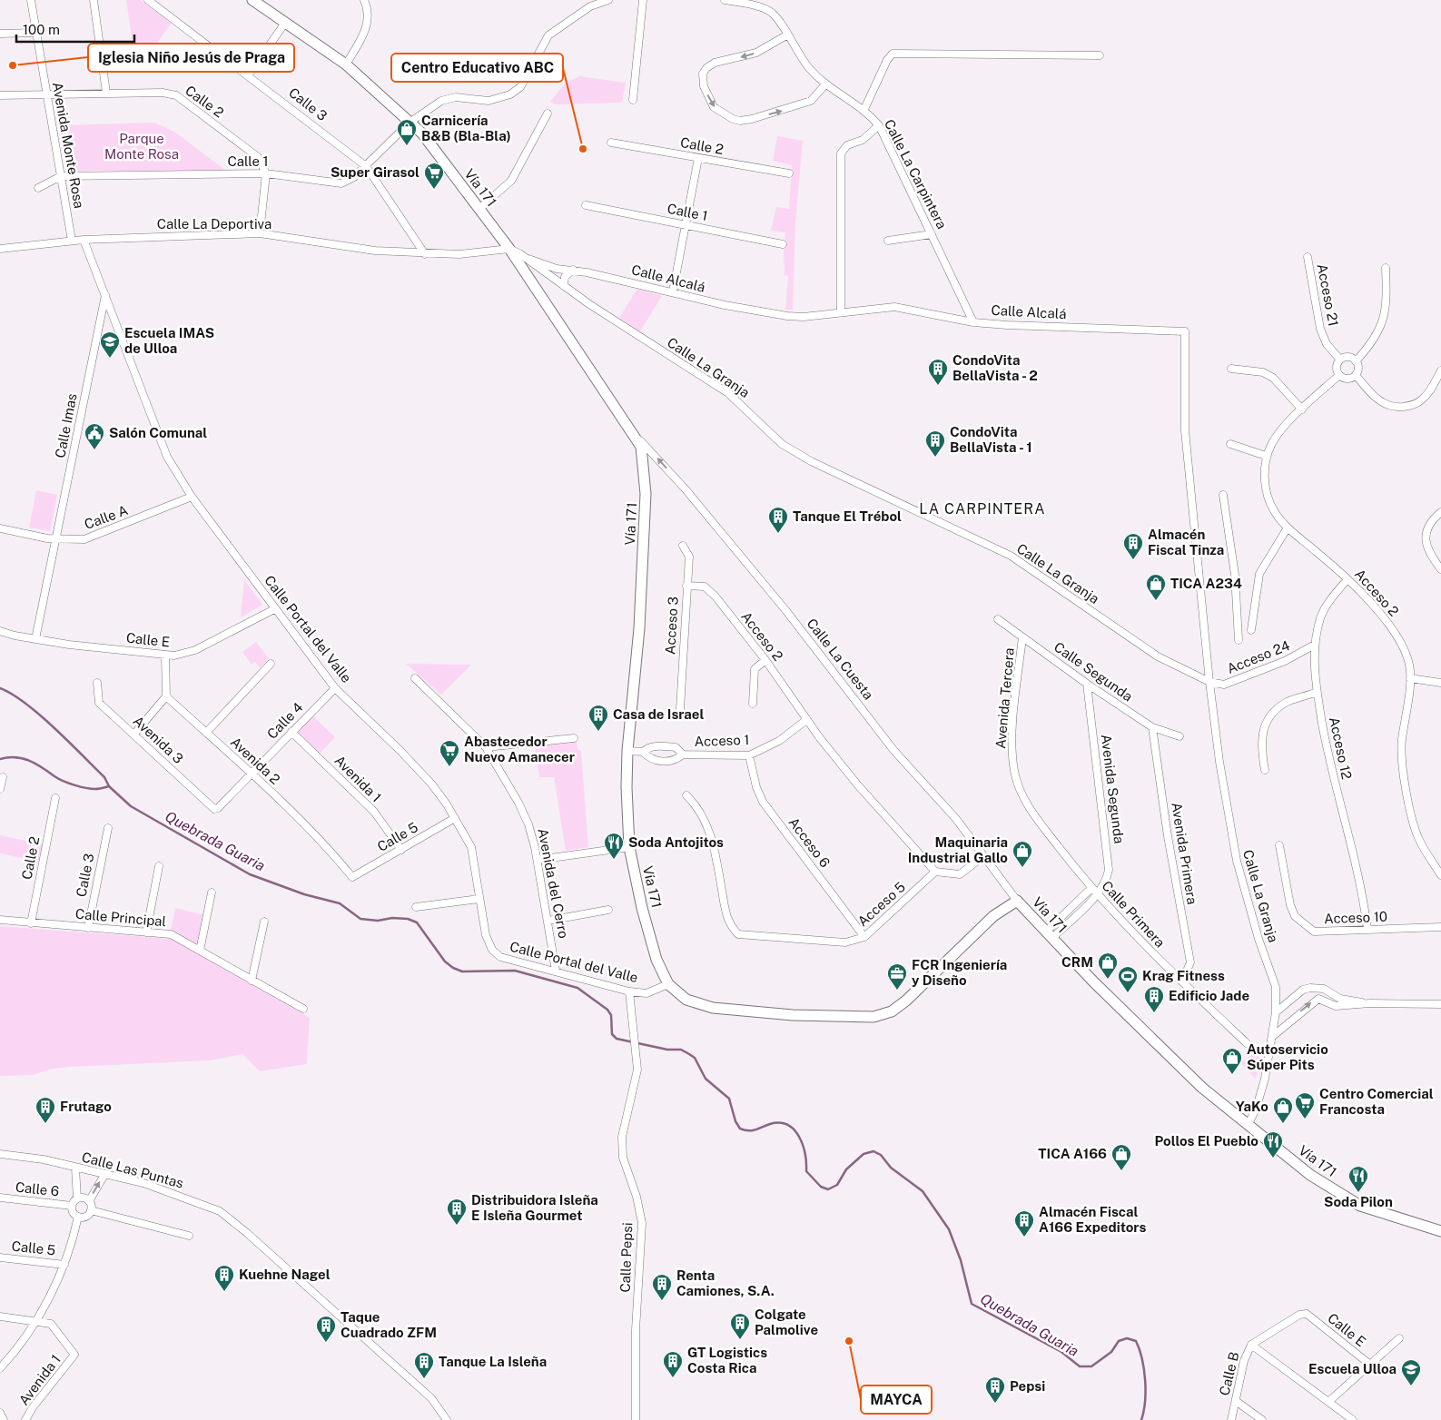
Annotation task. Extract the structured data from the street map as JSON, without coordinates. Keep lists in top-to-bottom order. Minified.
{"streets":{"main road":["Vía 171"],"street":["Calle 2","Calle 3","Avenida Monte Rosa","Calle 1","Calle La Carpintera","Calle La Deportiva","Calle Alcalá","Acceso 21","Calle La Granja","Calle Imas","Calle A","Acceso 2","Acceso 3","Calle Portal del Valle","Calle E","Acceso 24","Calle La Cuesta","Calle Segunda","Avenida Tercera","Calle 4","Avenida 3","Acceso 1","Acceso 12","Avenida 2","Avenida 1","Avenida Segunda","Calle 5","Acceso 6","Avenida Primera","Avenida del Cerro","Acceso 5","Calle Primera","Calle Principal","Acceso 10","Calle Las Puntas","Calle 6","Calle Pepsi","Calle B"]},"crossings":[["Calle 2","Avenida Monte Rosa"],["Calle 2","Calle 1"],["Calle 2","Calle Principal"],["Calle 3","Calle 1"],["Calle 3","Calle La Deportiva"],["Calle 3","Calle Principal"],["Avenida Monte Rosa","Calle 1"],["Avenida Monte Rosa","Calle La Deportiva"],["Calle 1","Vía 171"],["Calle La Carpintera","Calle Alcalá"],["Vía 171","Calle La Deportiva"],["Vía 171","Calle La Granja"],["Vía 171","Calle Portal del Valle"],["Vía 171","Calle La Cuesta"],["Vía 171","Acceso 1"],["Vía 171","Avenida Segunda"],["Calle La Deportiva","Calle La Granja"],["Calle La Deportiva","Calle Portal del Valle"],["Calle Alcalá","Calle La Granja"],["Calle Alcalá","Acceso 24"],["Acceso 21","Acceso 2"],["Calle La Granja","Acceso 24"],["Calle Imas","Calle A"],["Calle Imas","Calle Portal del Valle"],["Calle Imas","Calle E"],["Calle A","Calle Portal del Valle"],["Acceso 2","Acceso 3"],["Acceso 2","Acceso 1"],["Acceso 2","Acceso 12"],["Calle Portal del Valle","Calle E"],["Calle Portal del Valle","Calle 4"],["Calle Portal del Valle","Calle 5"],["Calle Portal del Valle","Avenida del Cerro"],["Calle Portal del Valle","Calle Pepsi"],["Calle E","Calle B"],["Acceso 24","Acceso 12"],["Calle Segunda","Avenida Tercera"],["Calle Segunda","Avenida Segunda"],["Calle Segunda","Avenida Primera"],["Avenida Tercera","Calle Primera"],["Calle 4","Avenida 3"],["Calle 4","Avenida 2"],["Calle 4","Avenida 1"],["Acceso 1","Acceso 6"],["Acceso 12","Acceso 10"],["Avenida 2","Calle 5"],["Avenida 1","Calle 5"],["Avenida Segunda","Calle Primera"],["Acceso 6","Acceso 5"],["Avenida Primera","Calle Primera"]],"districts":["LA CARPINTERA"],"water":["Quebrada Guaria"],"parks":["Parque Monte Rosa"],"places":{"other":["Iglesia Niño Jesús de Praga","Centro Educativo ABC","MAYCA"],"shop":["Carnicería B&B (Bla-Bla)","TICA A234","Maquinaria Industrial Gallo","CRM","Autoservicio Súper Pits","YaKo","TICA A166"],"supermarket":["Super Girasol","Abastecedor Nuevo Amanecer","Centro Comercial Francosta"],"school or university":["Escuela IMAS de Ulloa","Escuela Ulloa"],"building":["CondoVita BellaVista - 2","CondoVita BellaVista - 1","Tanque El Trébol","Almacén Fiscal Tinza","Casa de Israel","Edificio Jade","Frutago","Distribuidora Isleña E Isleña Gourmet","Almacén Fiscal A166 Expeditors","Kuehne Nagel","Renta Camiones, S.A.","Colgate Palmolive","Taque Cuadrado ZFM","GT Logistics Costa Rica","Tanque La Isleña","Pepsi"],"public building":["Salón Comunal"],"restaurant":["Soda Antojitos","Pollos El Pueblo","Soda Pilon"],"office":["FCR Ingeniería y Diseño"],"sports":["Krag Fitness"]},"scale_bar":"100 m"}
